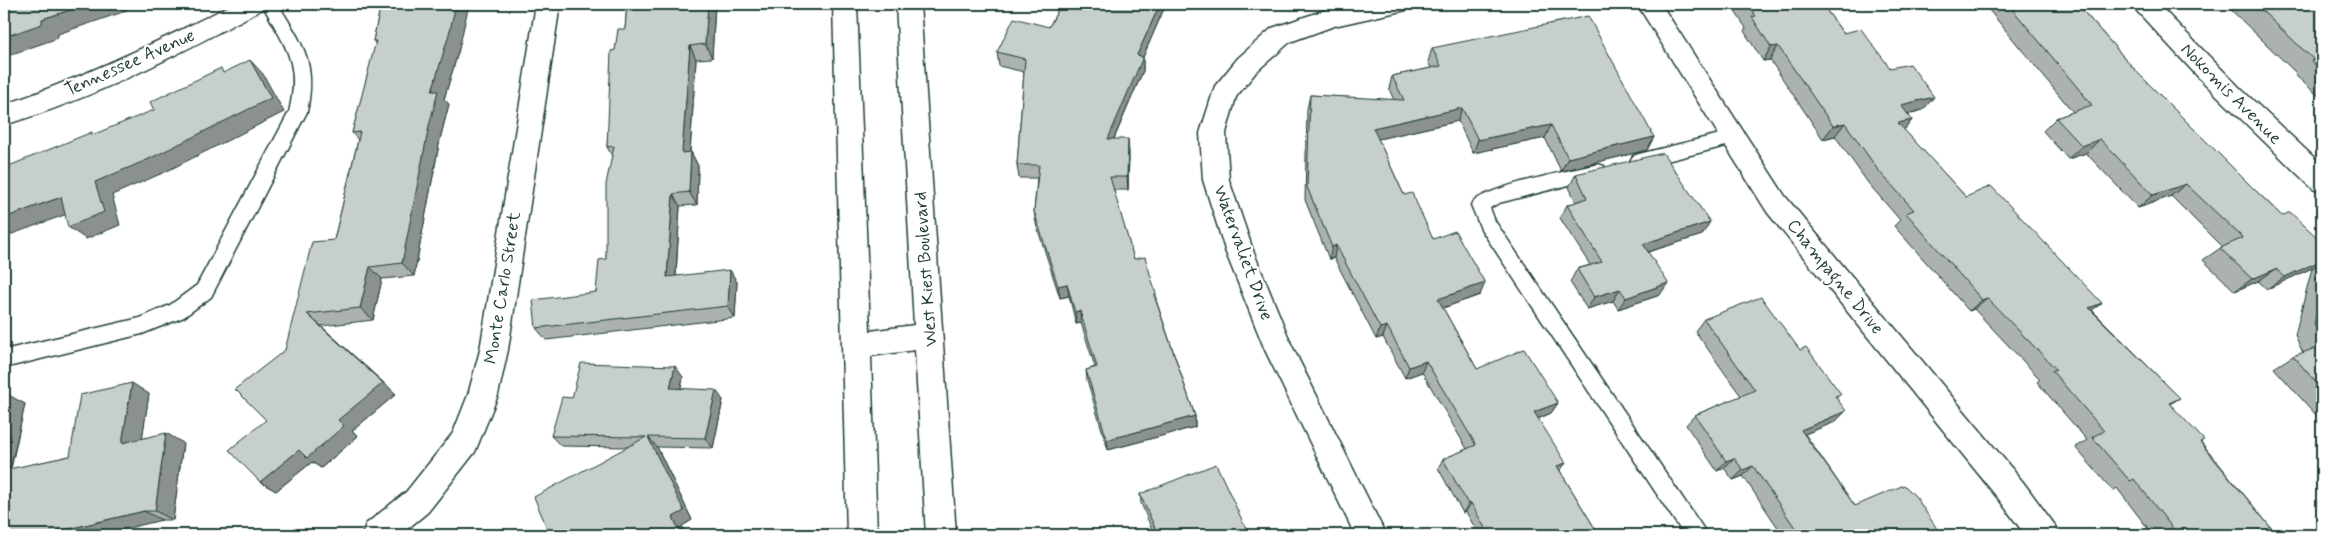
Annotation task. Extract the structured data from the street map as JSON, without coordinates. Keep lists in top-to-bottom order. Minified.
{"streets":{"street":["Tennessee Avenue","Nokomis Avenue","Watervaliet Drive","West Kiest Boulevard","Champagne Drive","Monte Carlo Street"]}}
